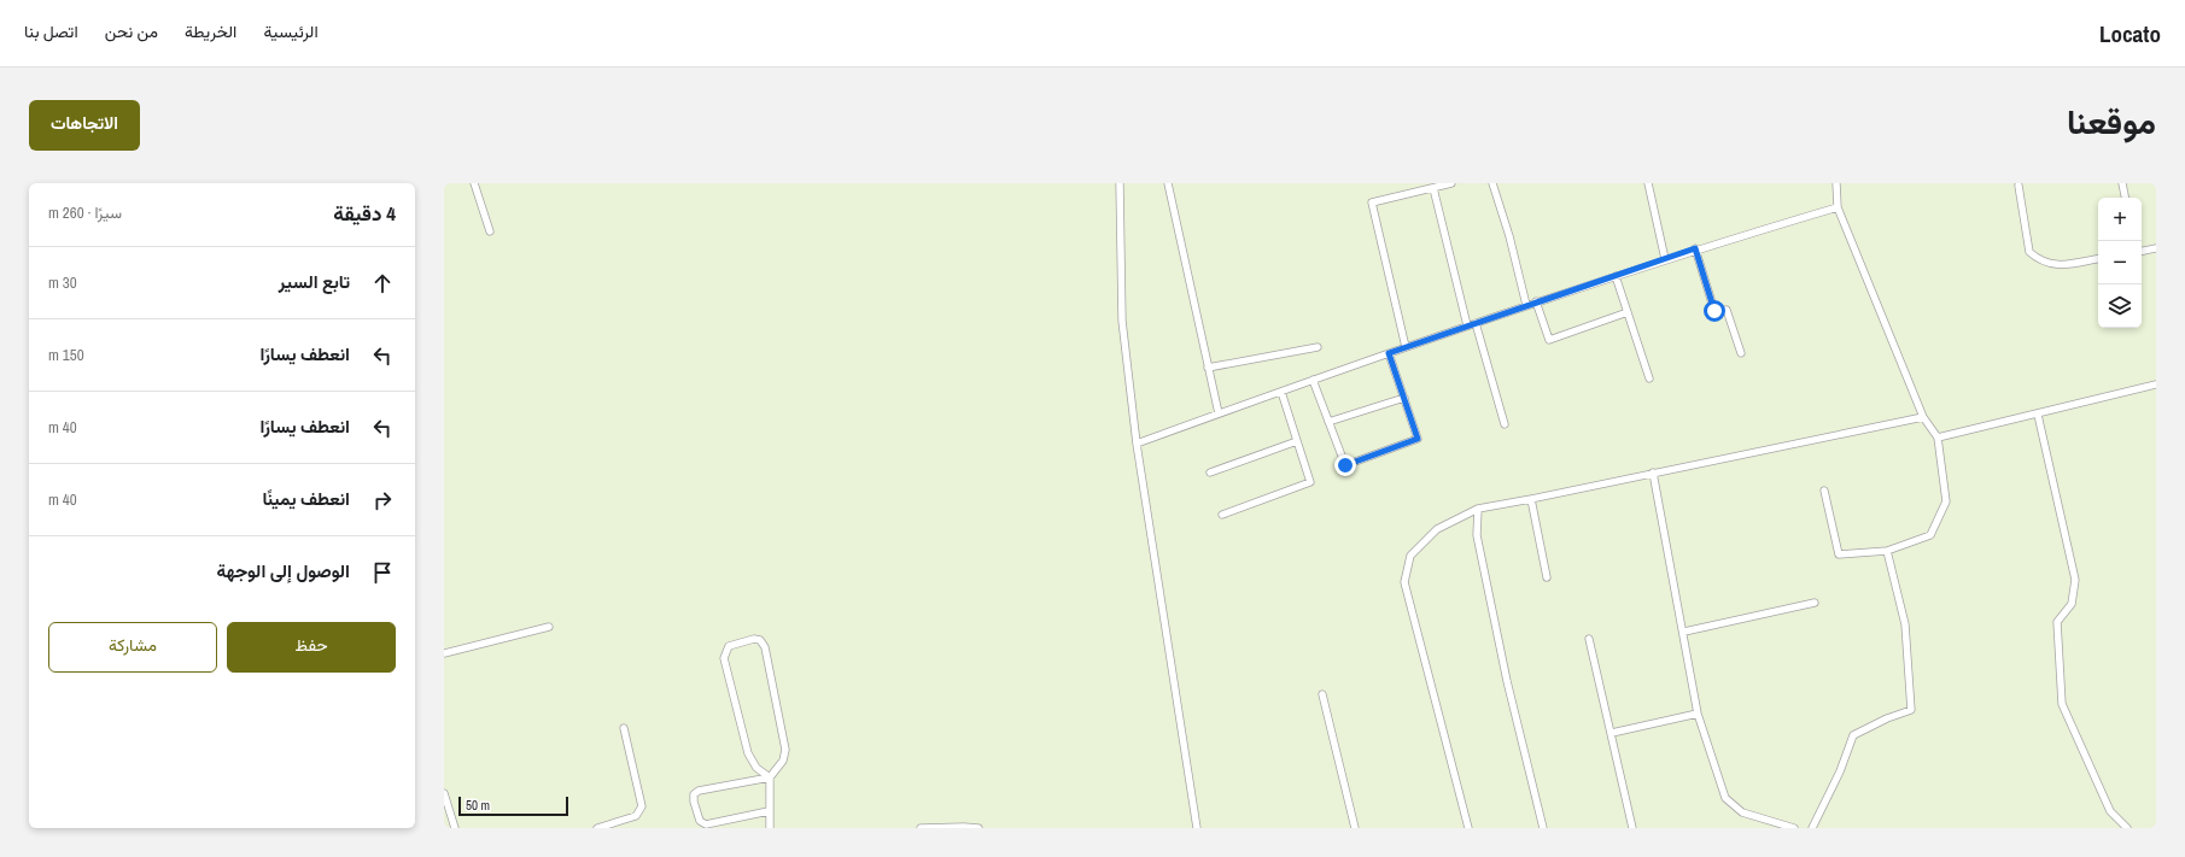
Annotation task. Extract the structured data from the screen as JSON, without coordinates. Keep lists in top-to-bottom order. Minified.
{"scale_bar":"50 m","page":{"header":"Locato","nav":["الرئيسية","الخريطة","من نحن","اتصل بنا"],"title":"موقعنا","buttons":["الاتجاهات",["حفظ","مشاركة"]],"heading":["4 دقيقة","سيرًا · 260 m"],"map_buttons":["+","−"],"list":[["تابع السير","30 m"],["انعطف يسارًا","150 m"],["انعطف يسارًا","40 m"],["انعطف يمينًا","40 m"],"الوصول إلى الوجهة"],"scale":"50 m"}}
